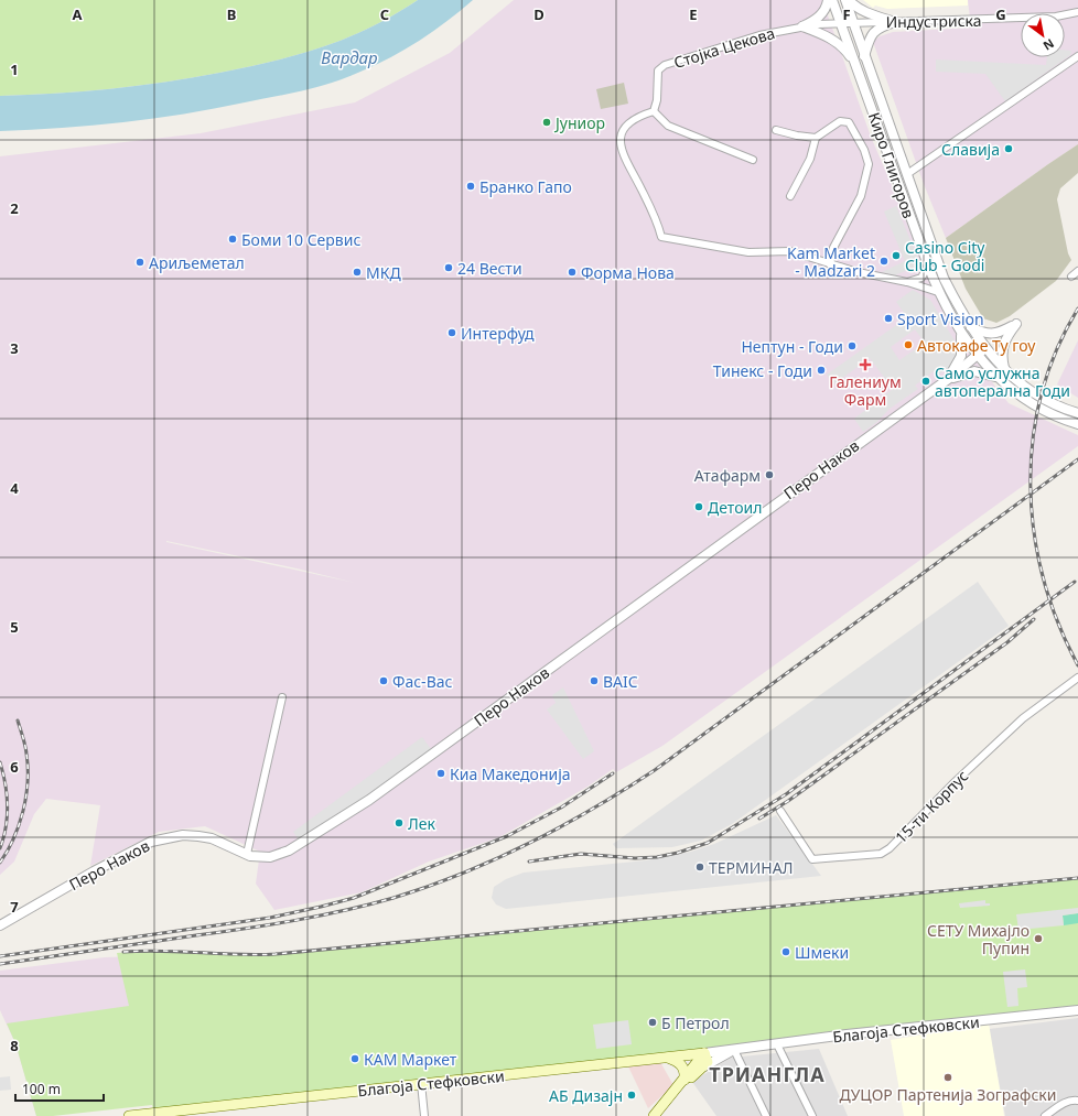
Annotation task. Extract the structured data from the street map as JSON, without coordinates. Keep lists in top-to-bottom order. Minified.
{"streets":{"main road":["Благоја Стефковски"],"street":["Индустриска","Стојка Цекова","Киро Глигоров","Перо Наков","15-ти Корпус"]},"crossings":[["Индустриска","Стојка Цекова"],["Индустриска","Киро Глигоров"],["Стојка Цекова","Киро Глигоров"],["Киро Глигоров","Перо Наков"]],"districts":["ТРИАНГЛА"],"water":["Вардар"],"places":{"other":["Јуниор","Славија","Бранко Гапо","Боми 10 Сервис","Casino City Club - Godi","Kam Market - Madzari 2","Ариљеметал","24 Вести","МКД","Форма Нова","Sport Vision","Интерфуд","Автокафе Ту гоу","Нептун - Годи","Тинекс - Годи","Само услужна автоперална Годи","Атафарм","Детоил","Фас-Вас","BAIC","Киа Македонија","Лек","ТЕРМИНАЛ","СЕТУ Михајло Пупин","Шмеки","Б Петрол","КАМ Маркет","ДУЦОР Партенија Зографски","АБ Дизајн"],"health":["Галениум Фарм"]},"scale_bar":"100 m","north":"bottom right","grid":{"columns":["A","B","C","D","E","F","G"],"rows":["1","2","3","4","5","6","7","8"]}}
